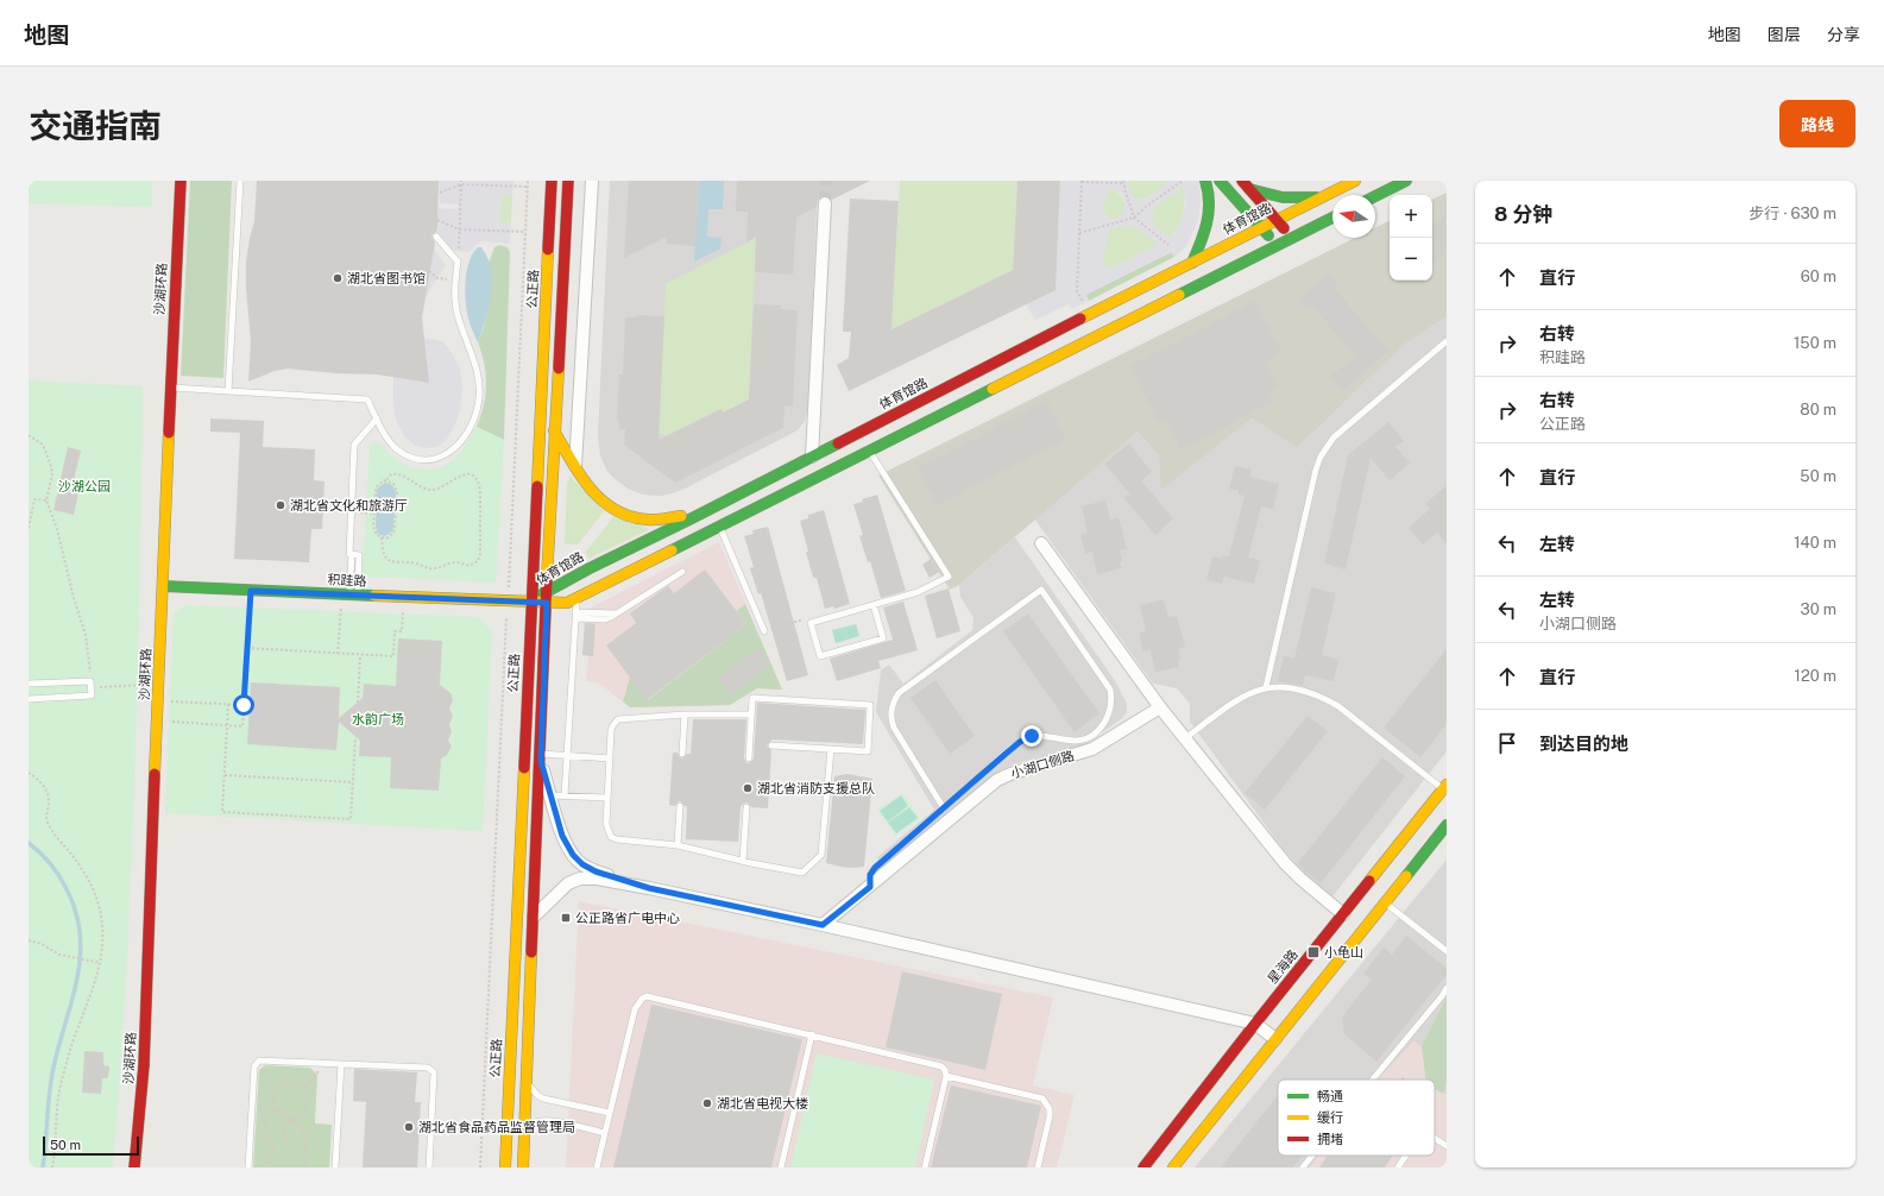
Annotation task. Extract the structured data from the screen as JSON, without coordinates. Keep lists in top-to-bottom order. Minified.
{"streets":{"main road":["体育馆路","沙湖环路","公正路","积跬路","星海路"],"street":["小湖口侧路"]},"crossings":[["体育馆路","公正路"],["体育馆路","积跬路"],["沙湖环路","积跬路"],["公正路","积跬路"]],"parks":["沙湖公园","水韵广场"],"places":{"other":["湖北省图书馆","湖北省文化和旅游厅","湖北省消防支援总队","湖北省电视大楼","湖北省食品药品监督管理局"],"transit":["公正路省广电中心","小龟山"]},"legend":["畅通","缓行","拥堵"],"scale_bar":"50 m","north":"left","page":{"header":"地图","nav":["地图","图层","分享"],"title":"交通指南","buttons":"路线","heading":["8 分钟","步行 · 630 m"],"map_buttons":["+","−"],"list":[["直行","60 m"],["右转","积跬路","150 m"],["右转","公正路","80 m"],["直行","50 m"],["左转","140 m"],["左转","小湖口侧路","30 m"],["直行","120 m"],"到达目的地"],"scale":"50 m"}}
